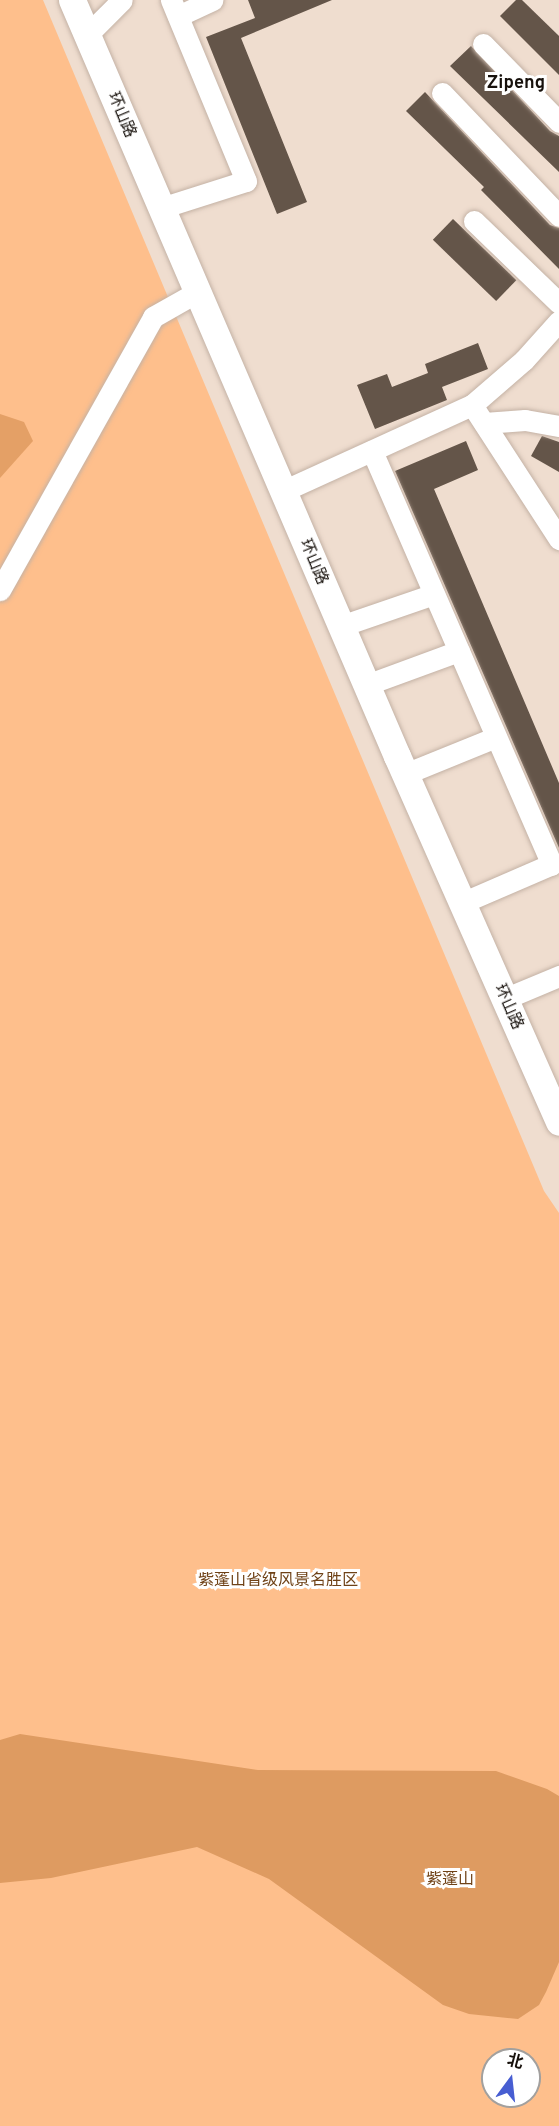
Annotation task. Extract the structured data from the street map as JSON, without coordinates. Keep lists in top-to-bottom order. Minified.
{"streets":{"main road":["环山路"]},"districts":["Zipeng"],"parks":["紫蓬山省级风景名胜区","紫蓬山"],"north":"top"}
